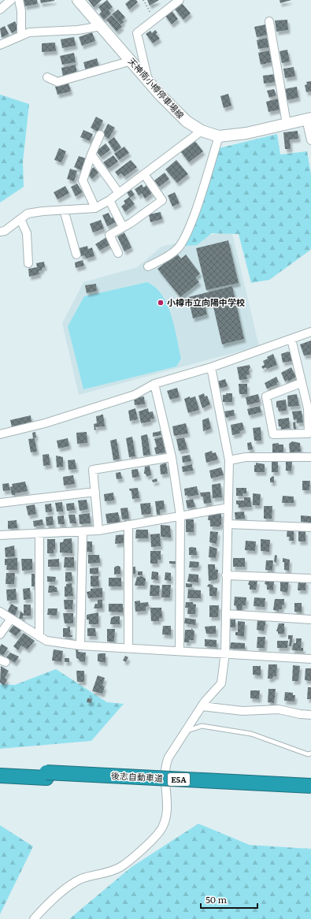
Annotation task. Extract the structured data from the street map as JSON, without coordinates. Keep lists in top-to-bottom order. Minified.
{"streets":{"highway":["後志自動車道","E5A"],"main road":["天神南小樽停車場線"]},"places":["小樽市立向陽中学校"],"scale_bar":"50 m"}
